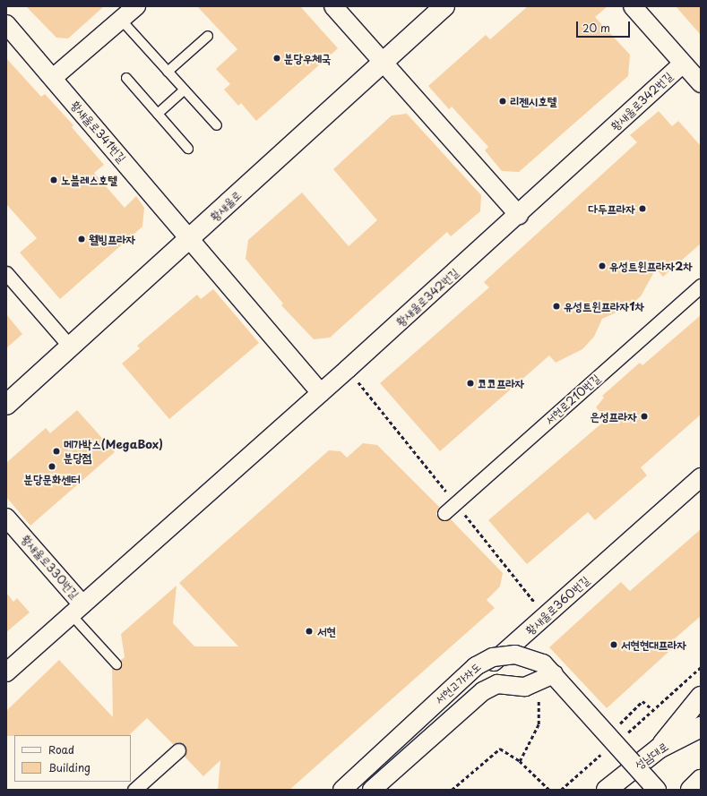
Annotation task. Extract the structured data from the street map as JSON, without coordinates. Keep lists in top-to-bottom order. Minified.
{"streets":{"main road":["황새울로","성남대로"],"street":["황새울로342번길","황새울로341번길","서현로210번길","황새울로330번길","황새울로360번길","서현고가차도"]},"crossings":[["황새울로342번길","황새울로330번길"],["황새울로341번길","황새울로"]],"places":["분당우체국","리젠시호텔","노블레스호텔","다두프라자","웰빙프라자","유성트윈프라자2차","유성트윈프라자1차","코코프라자","은성프라자","메가박스(MegaBox) 분당점","분당문화센터","서현","서현현대프라자"],"legend":["Road","Building"],"scale_bar":"20 m"}
